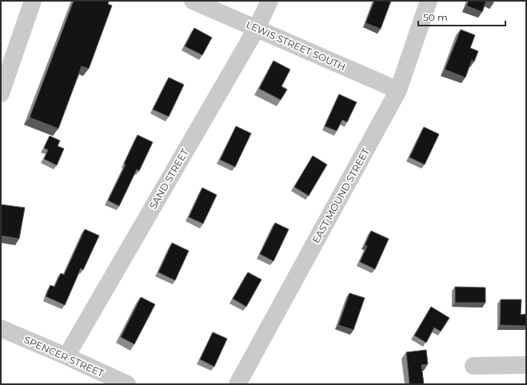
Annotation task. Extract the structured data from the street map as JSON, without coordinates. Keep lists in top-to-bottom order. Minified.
{"streets":{"street":["LEWIS STREET SOUTH","SAND STREET","EAST MOUND STREET","SPENCER STREET"]},"crossings":[["LEWIS STREET SOUTH","SAND STREET"],["LEWIS STREET SOUTH","EAST MOUND STREET"],["SAND STREET","SPENCER STREET"]],"scale_bar":"50 m"}
